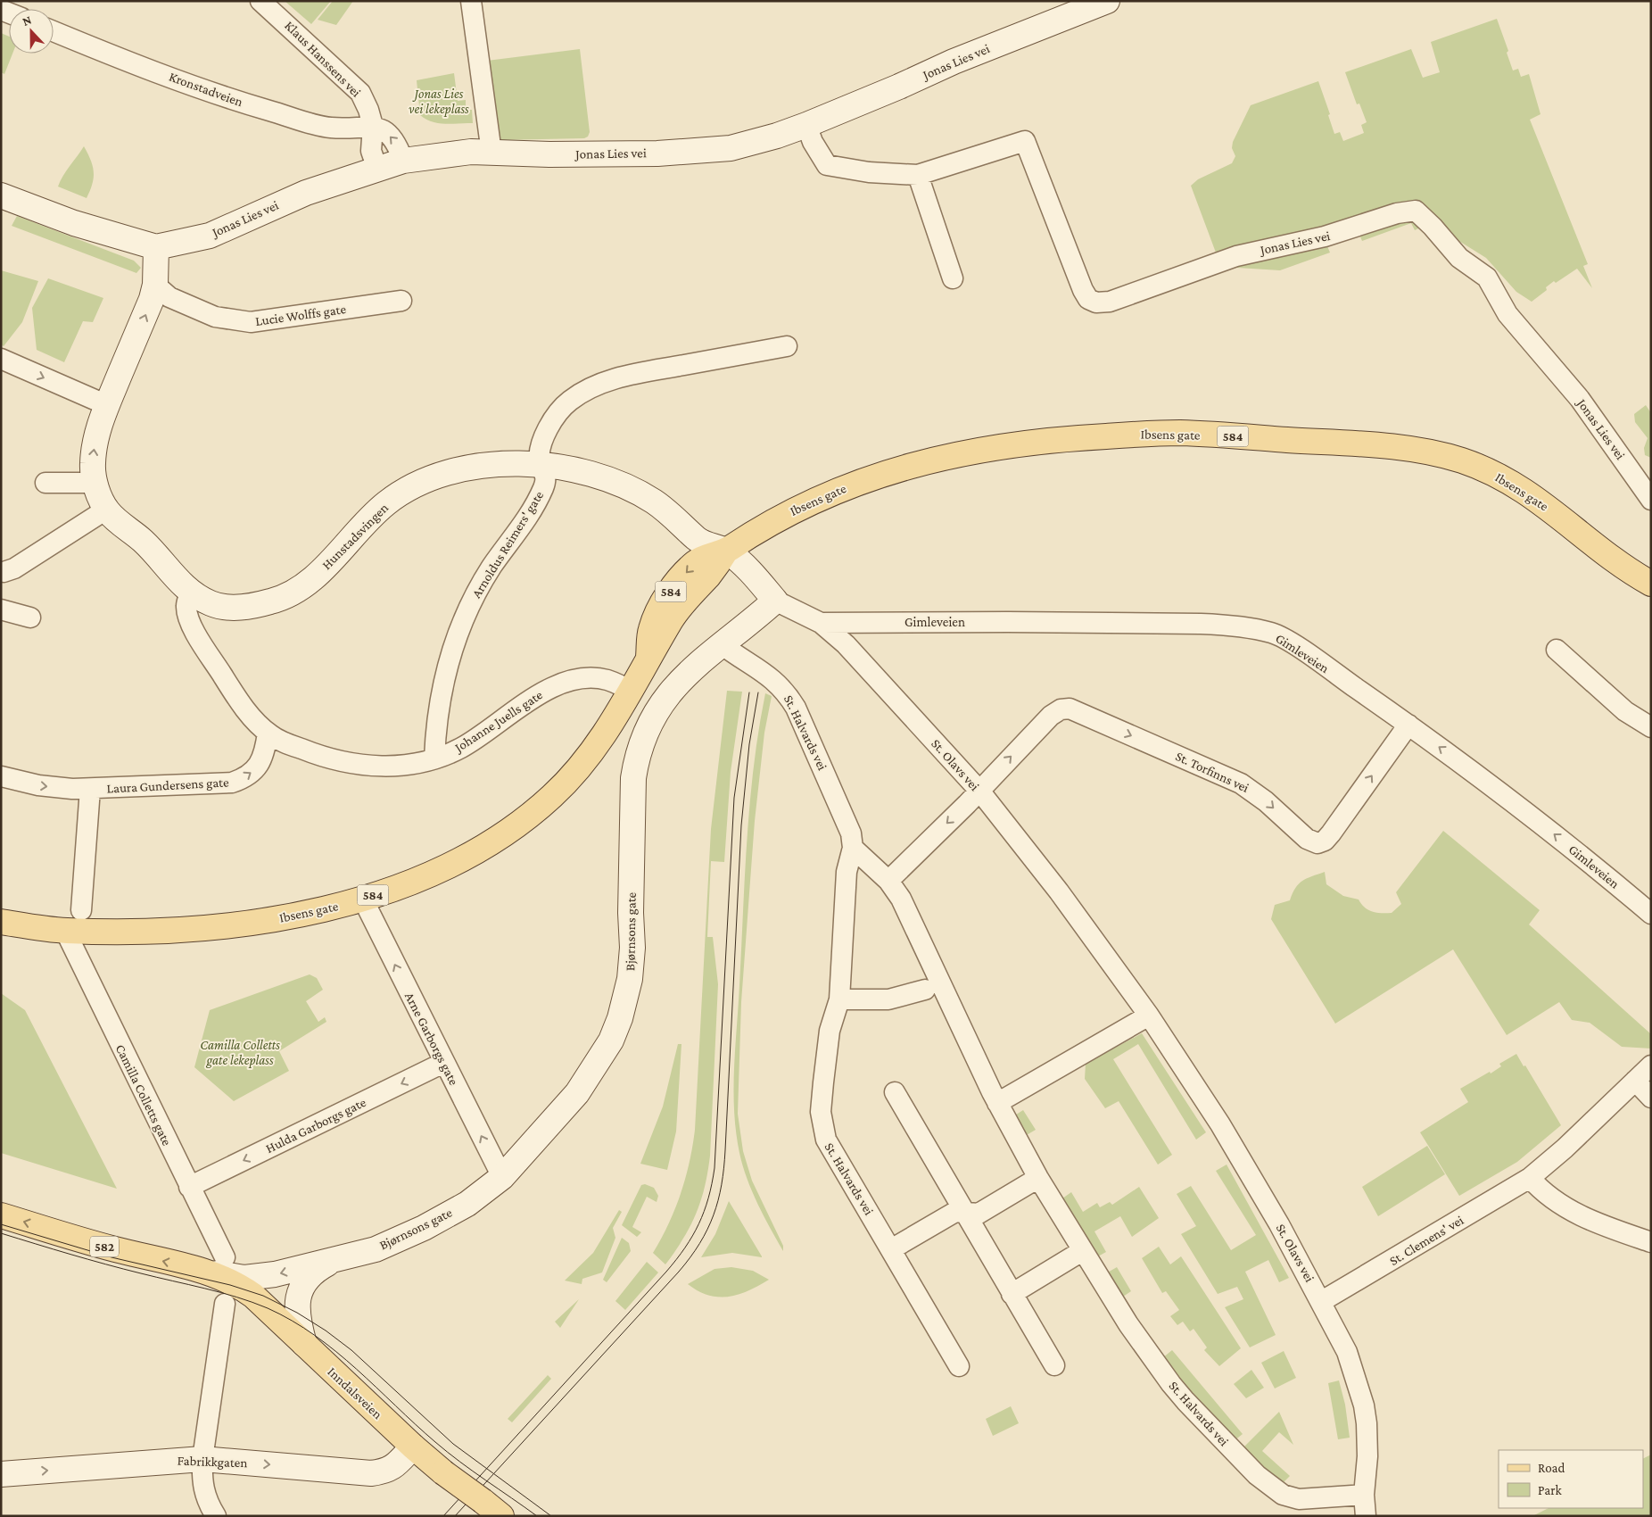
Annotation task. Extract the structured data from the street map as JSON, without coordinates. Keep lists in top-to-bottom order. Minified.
{"streets":{"main road":["Ibsens gate","584","Bjørnsons gate","582","Inndalsveien"],"street":["Klaus Hanssens vei","Jonas Lies vei","Kronstadveien","Lucie Wolffs gate","Hunstadsvingen","Arnoldus Reimers' gate","Gimleveien","Johanne Juells gate","St. Halvards vei","St. Olavs vei","St. Torfinns vei","Laura Gundersens gate","Arne Garborgs gate","Camilla Colletts gate","Hulda Garborgs gate","St. Clemens' vei","Fabrikkgaten"]},"crossings":[["Klaus Hanssens vei","Kronstadveien"],["Jonas Lies vei","Hunstadsvingen"],["Lucie Wolffs gate","Hunstadsvingen"],["Ibsens gate","Hunstadsvingen"],["Ibsens gate","Johanne Juells gate"],["Ibsens gate","St. Olavs vei"],["Ibsens gate","Arne Garborgs gate"],["Ibsens gate","Camilla Colletts gate"],["Hunstadsvingen","Arnoldus Reimers' gate"],["Hunstadsvingen","Johanne Juells gate"],["Hunstadsvingen","St. Olavs vei"],["Arnoldus Reimers' gate","Johanne Juells gate"],["Gimleveien","St. Olavs vei"],["Gimleveien","St. Torfinns vei"],["Johanne Juells gate","Laura Gundersens gate"],["St. Halvards vei","St. Olavs vei"],["St. Halvards vei","Bjørnsons gate"],["St. Olavs vei","St. Torfinns vei"],["St. Olavs vei","Bjørnsons gate"],["St. Olavs vei","St. Clemens' vei"],["Bjørnsons gate","Arne Garborgs gate"],["Bjørnsons gate","Camilla Colletts gate"],["Bjørnsons gate","Inndalsveien"],["Arne Garborgs gate","Hulda Garborgs gate"],["Camilla Colletts gate","Hulda Garborgs gate"],["Camilla Colletts gate","Inndalsveien"],["Inndalsveien","Fabrikkgaten"]],"one_way":["Laura Gundersens gate","Arne Garborgs gate","Hulda Garborgs gate","Fabrikkgaten"],"parks":["Jonas Lies vei lekeplass","Camilla Colletts gate lekeplass"],"legend":["Road","Park"],"north":"top"}
